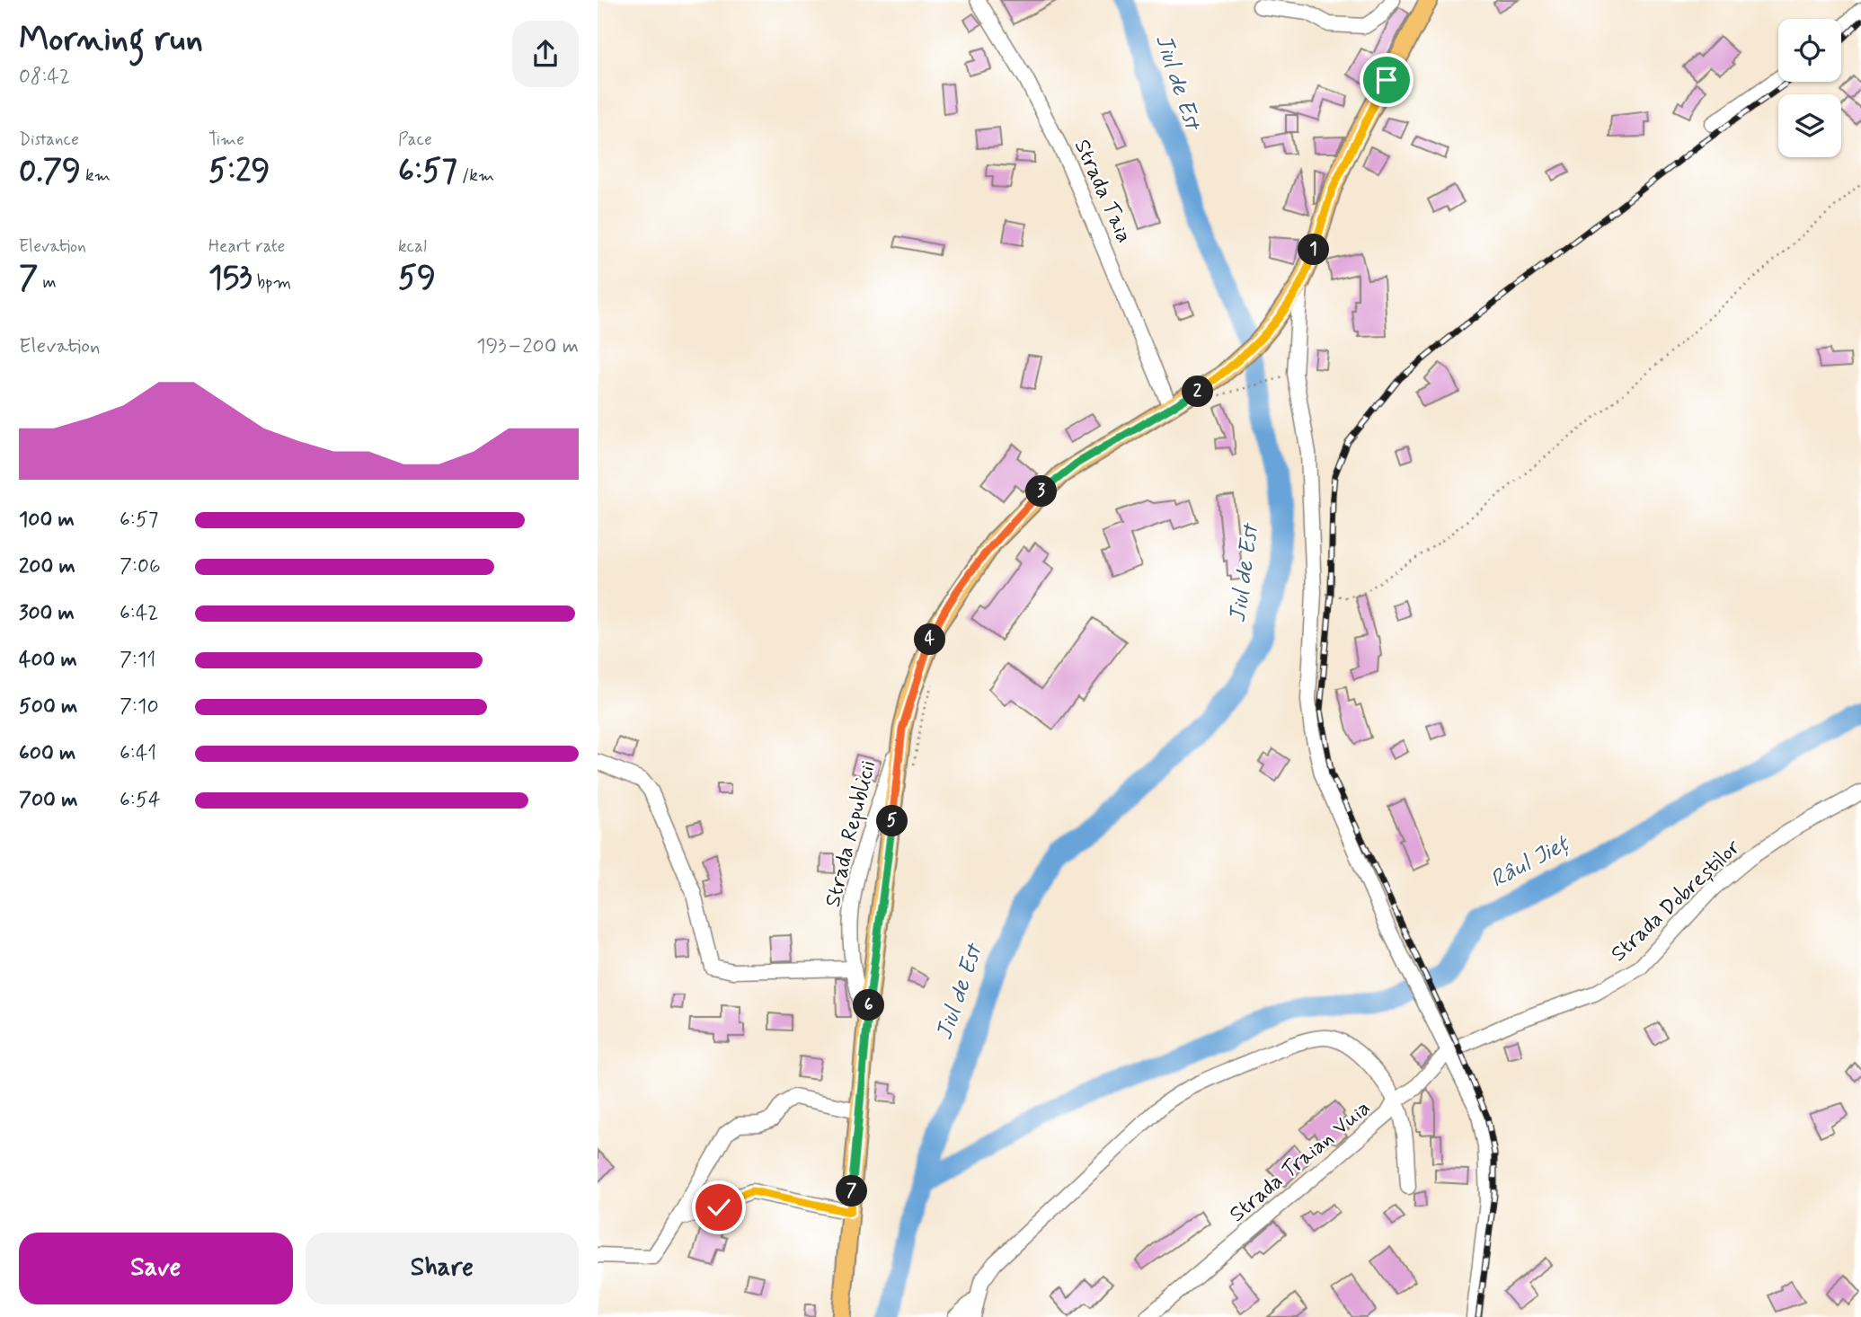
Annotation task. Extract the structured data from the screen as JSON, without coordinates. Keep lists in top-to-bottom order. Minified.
{"streets":{"main road":["Strada Republicii"],"street":["Strada Taia","Strada Dobreștilor","Strada Traian Vuia"]},"crossings":[["Strada Taia","Strada Republicii"],["Strada Dobreștilor","Strada Traian Vuia"]],"water":["Jiul de Est","Râul Jieț"],"page":{"heading":["Morning run","08:42"],"stats":[["Distance","0.79 km"],["Time","5:29"],["Pace","6:57 /km"],["Elevation","7 m"],["Heart rate","153 bpm"],["kcal","59"]],"pins":["1","2","3","4","5","6","7"],"chart":["Elevation","193–200 m"],"list":[{"name":"100 m","note":"6:57"},{"name":"200 m","note":"7:06"},{"name":"300 m","note":"6:42"},{"name":"400 m","note":"7:11"},{"name":"500 m","note":"7:10"},{"name":"600 m","note":"6:41"},{"name":"700 m","note":"6:54"}],"buttons":["Save","Share"]}}
